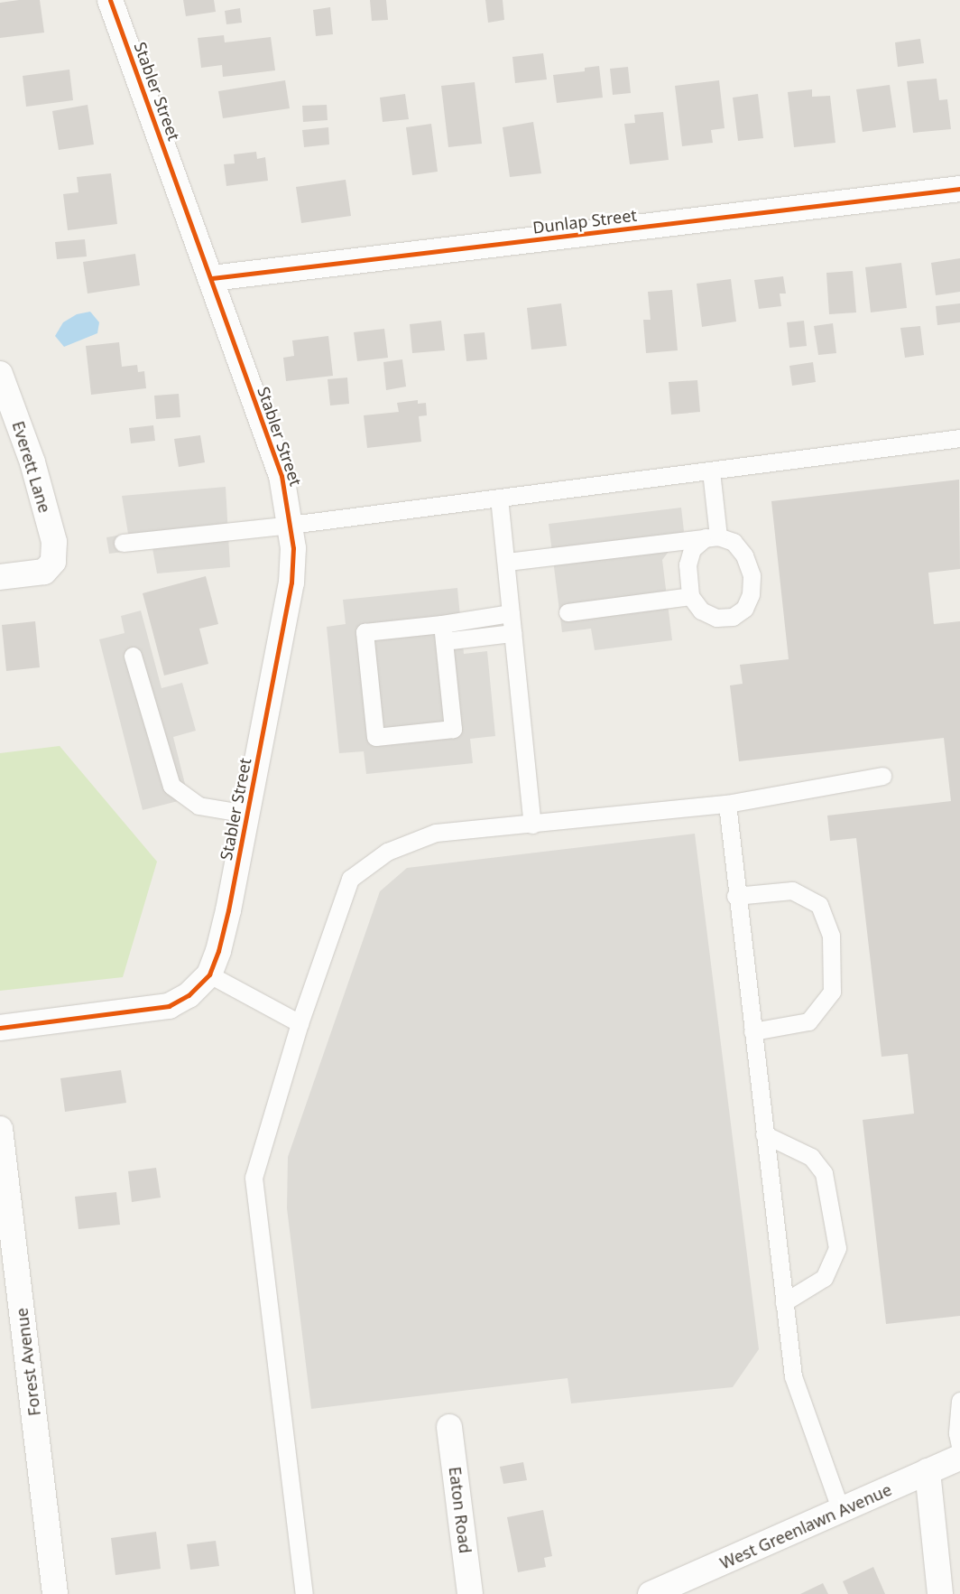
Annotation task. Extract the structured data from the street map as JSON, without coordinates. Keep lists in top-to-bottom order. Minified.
{"streets":{"street":["Stabler Street","Dunlap Street","Everett Lane","Forest Avenue","Eaton Road","West Greenlawn Avenue"]},"crossings":[["Stabler Street","Dunlap Street"]]}
